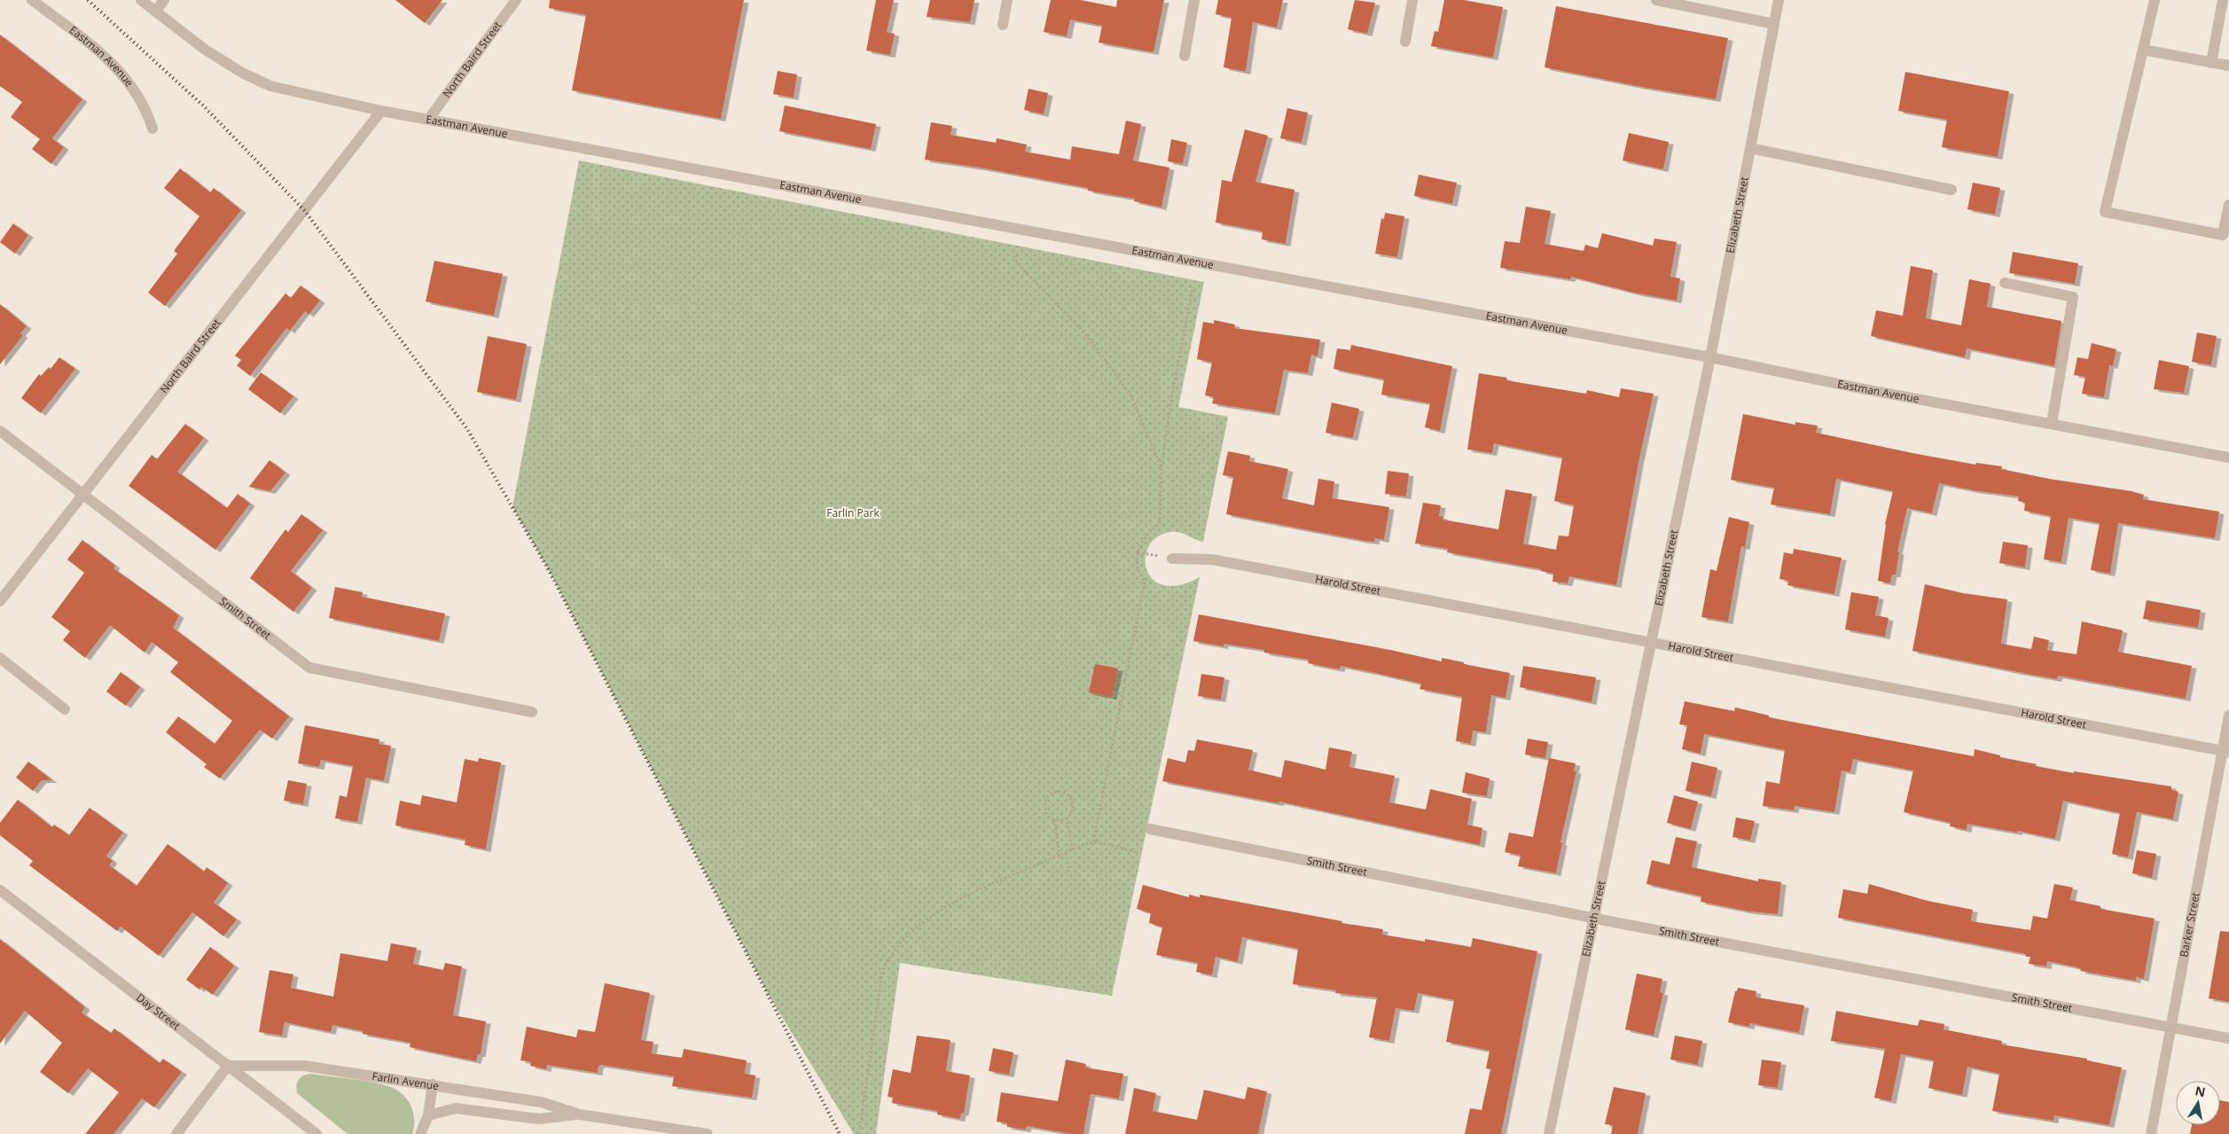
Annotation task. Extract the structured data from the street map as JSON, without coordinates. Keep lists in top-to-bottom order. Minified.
{"streets":{"street":["Eastman Avenue","North Baird Street","Elizabeth Street","Harold Street","Smith Street","Barker Street","Day Street","Farlin Avenue"]},"crossings":[["Eastman Avenue","North Baird Street"],["Eastman Avenue","Elizabeth Street"],["North Baird Street","Smith Street"],["Elizabeth Street","Harold Street"],["Elizabeth Street","Smith Street"],["Harold Street","Barker Street"],["Smith Street","Barker Street"],["Day Street","Farlin Avenue"]],"parks":["Farlin Park"],"north":"top"}
